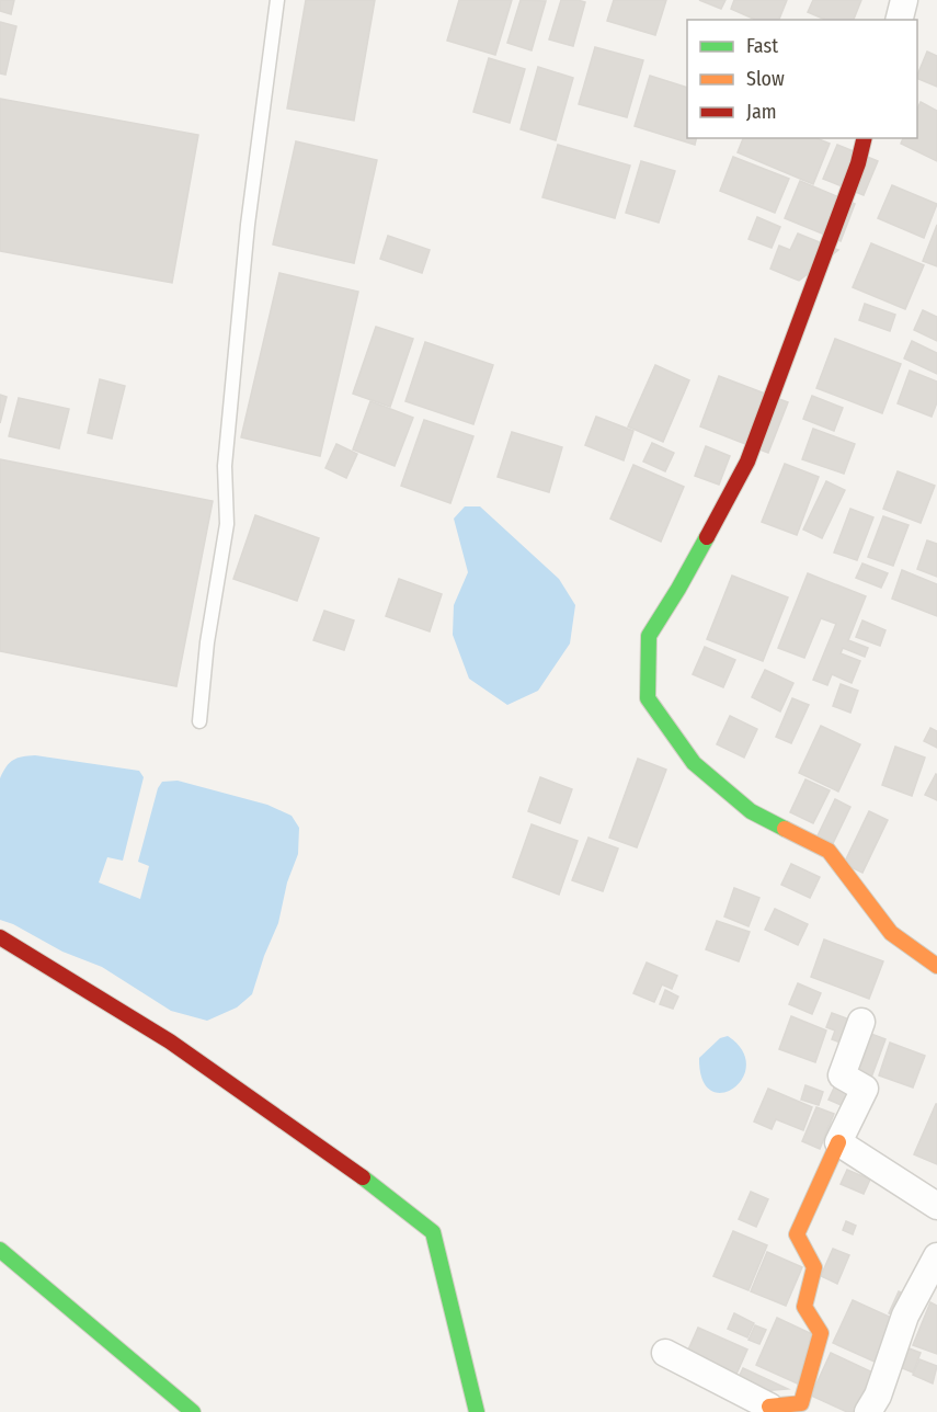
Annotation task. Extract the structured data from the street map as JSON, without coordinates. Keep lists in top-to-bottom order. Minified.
{"legend":["Fast","Slow","Jam"]}
